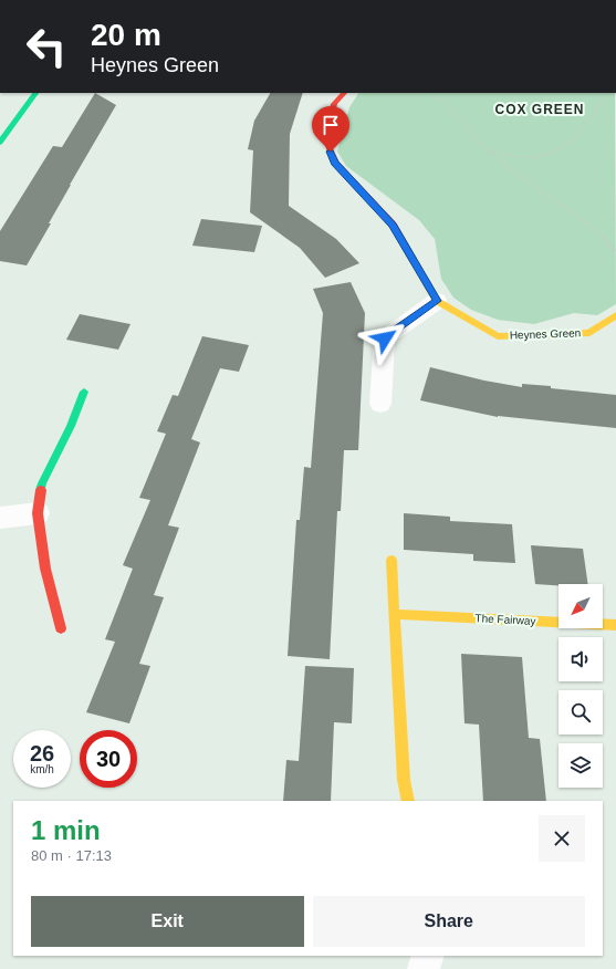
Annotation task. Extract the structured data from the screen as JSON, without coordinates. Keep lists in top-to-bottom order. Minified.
{"streets":{"street":["Heynes Green","The Fairway"]},"districts":["COX GREEN"],"north":"bottom left","page":{"turn":["20 m","Heynes Green"],"speed":"26 km/h","limit":"30","heading":["1 min","80 m · 17:13"],"buttons":["Exit","Share"]}}
